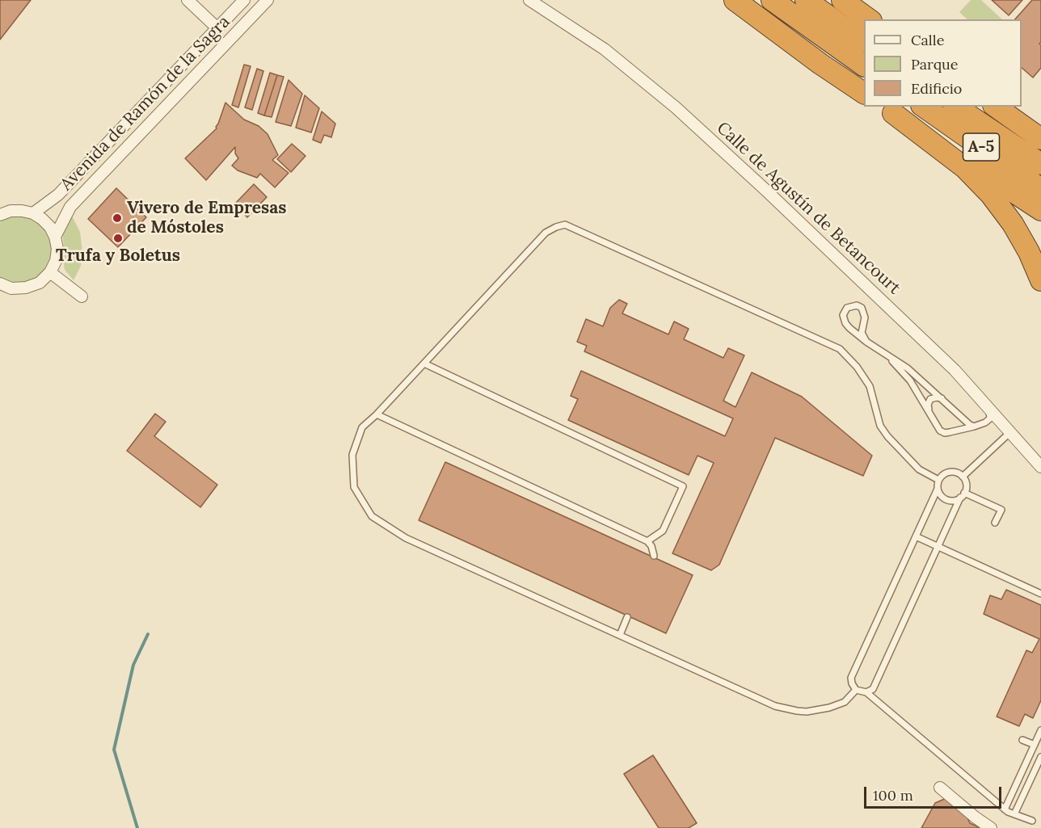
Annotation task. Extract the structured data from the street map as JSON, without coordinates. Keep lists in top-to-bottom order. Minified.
{"streets":{"highway":["A-5"],"street":["Avenida de Ramón de la Sagra","Calle de Agustín de Betancourt"]},"places":["Vivero de Empresas de Móstoles","Trufa y Boletus"],"legend":["Calle","Parque","Edificio"],"scale_bar":"100 m"}
